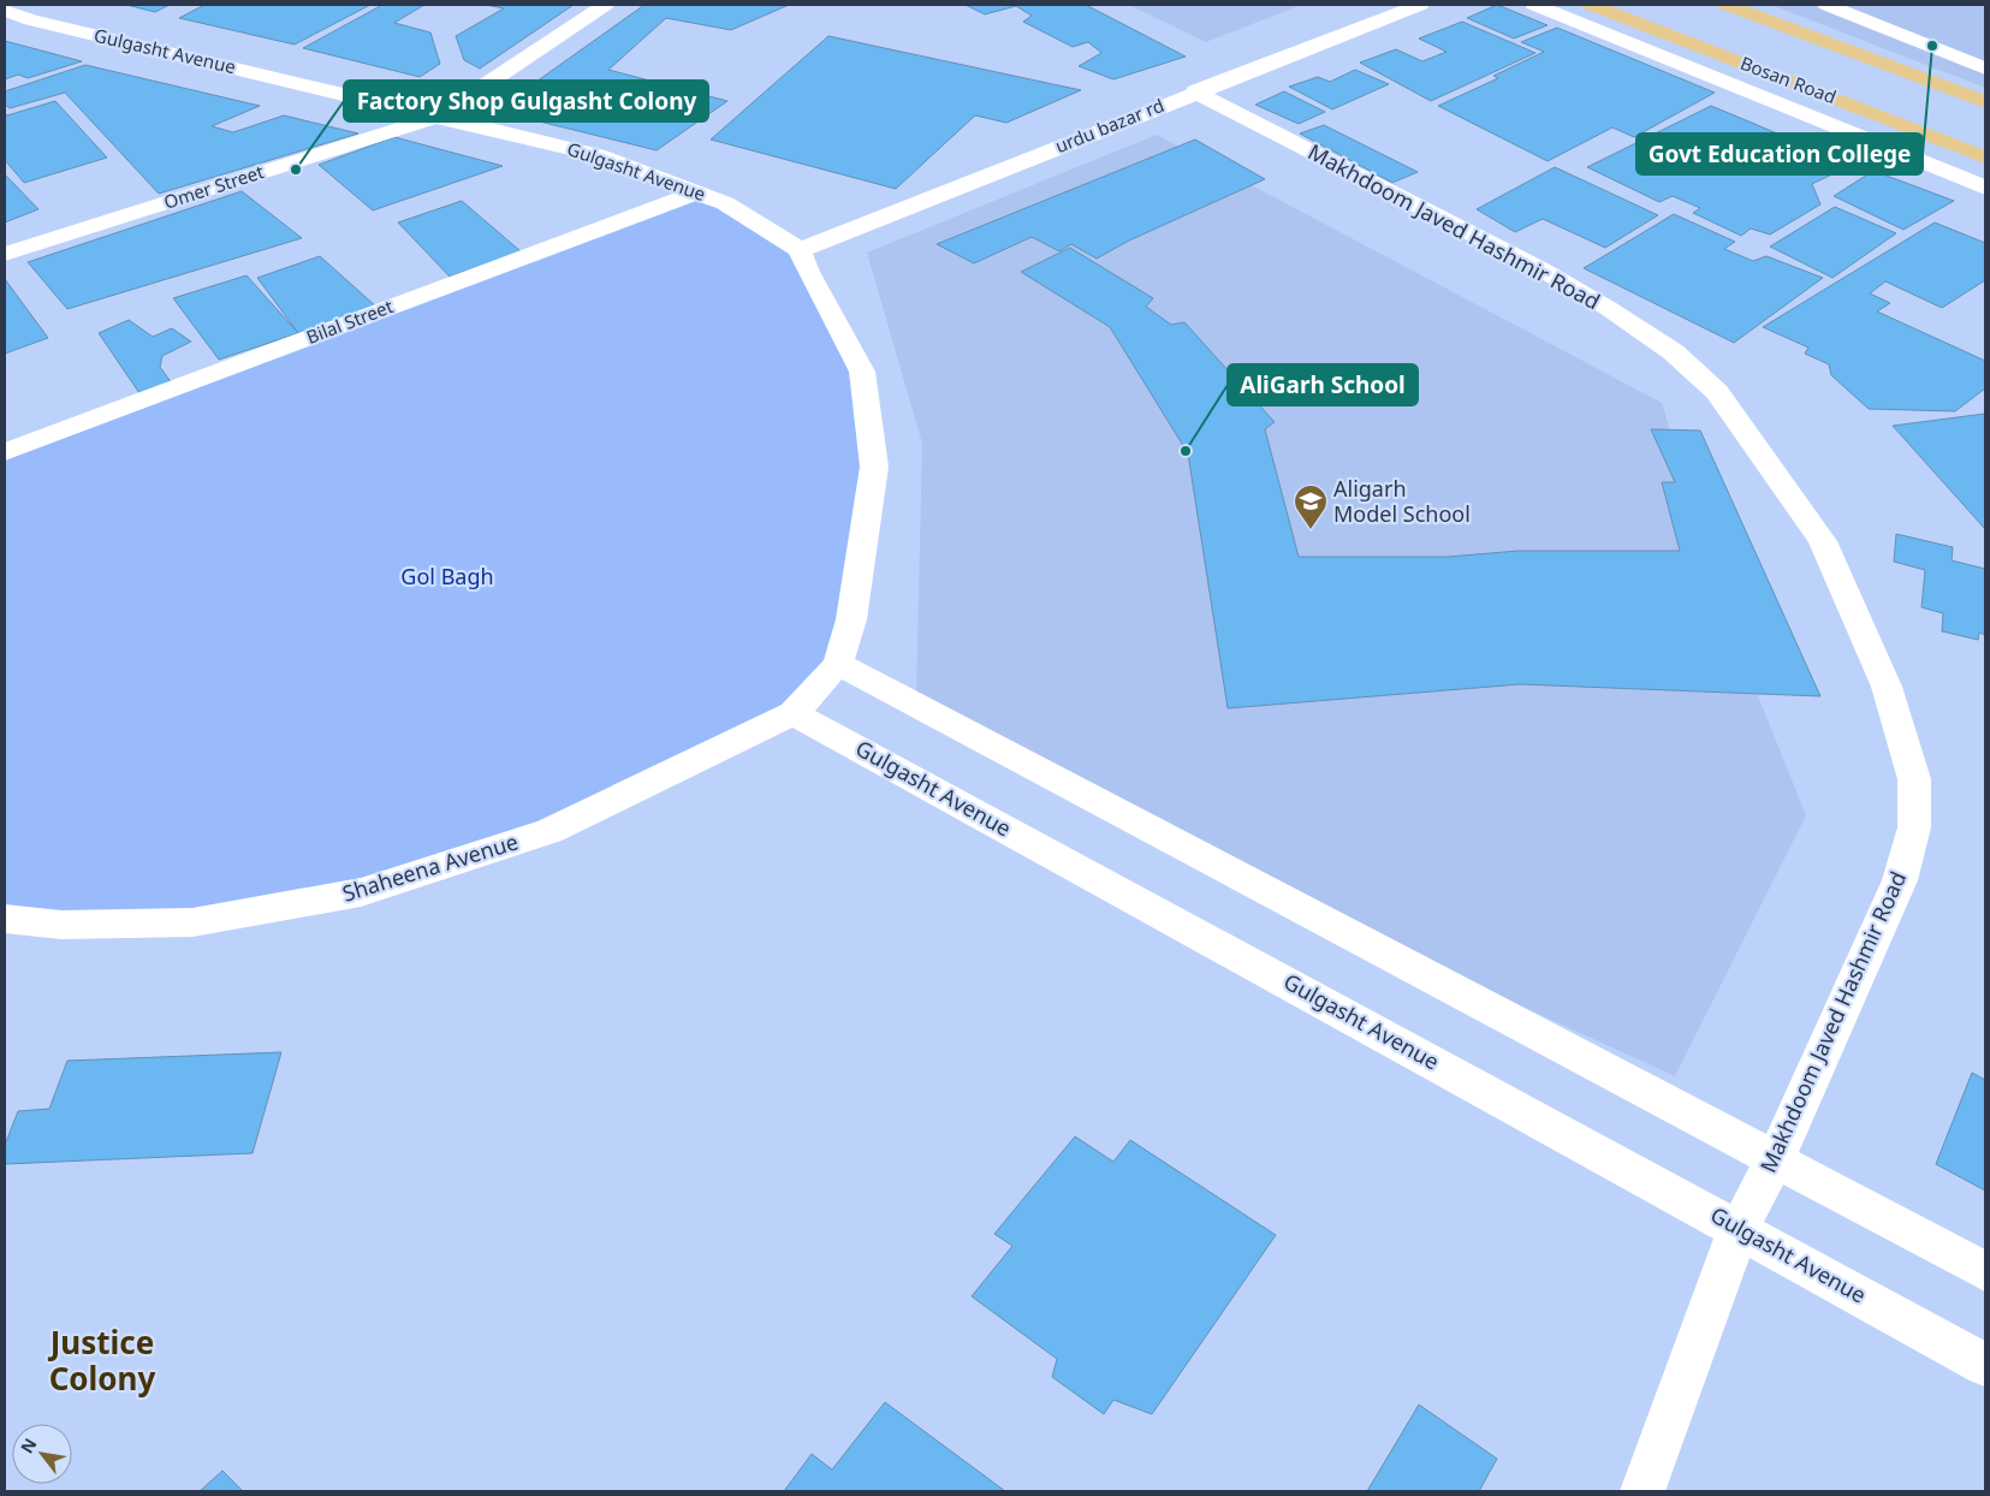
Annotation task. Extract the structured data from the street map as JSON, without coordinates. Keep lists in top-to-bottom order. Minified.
{"streets":{"main road":["Bosan Road"],"street":["Gulgasht Avenue","urdu bazar rd","Omer Street","Makhdoom Javed Hashmir Road","Bilal Street","Shaheena Avenue"]},"crossings":[["Gulgasht Avenue","urdu bazar rd"],["Gulgasht Avenue","Omer Street"],["Gulgasht Avenue","Makhdoom Javed Hashmir Road"],["Gulgasht Avenue","Bilal Street"],["Gulgasht Avenue","Shaheena Avenue"],["urdu bazar rd","Makhdoom Javed Hashmir Road"]],"districts":["Justice Colony"],"parks":["Gol Bagh"],"places":{"other":["Govt Education College","Factory Shop Gulgasht Colony","AliGarh School"],"school or university":["Aligarh Model School"]},"north":"top left"}
